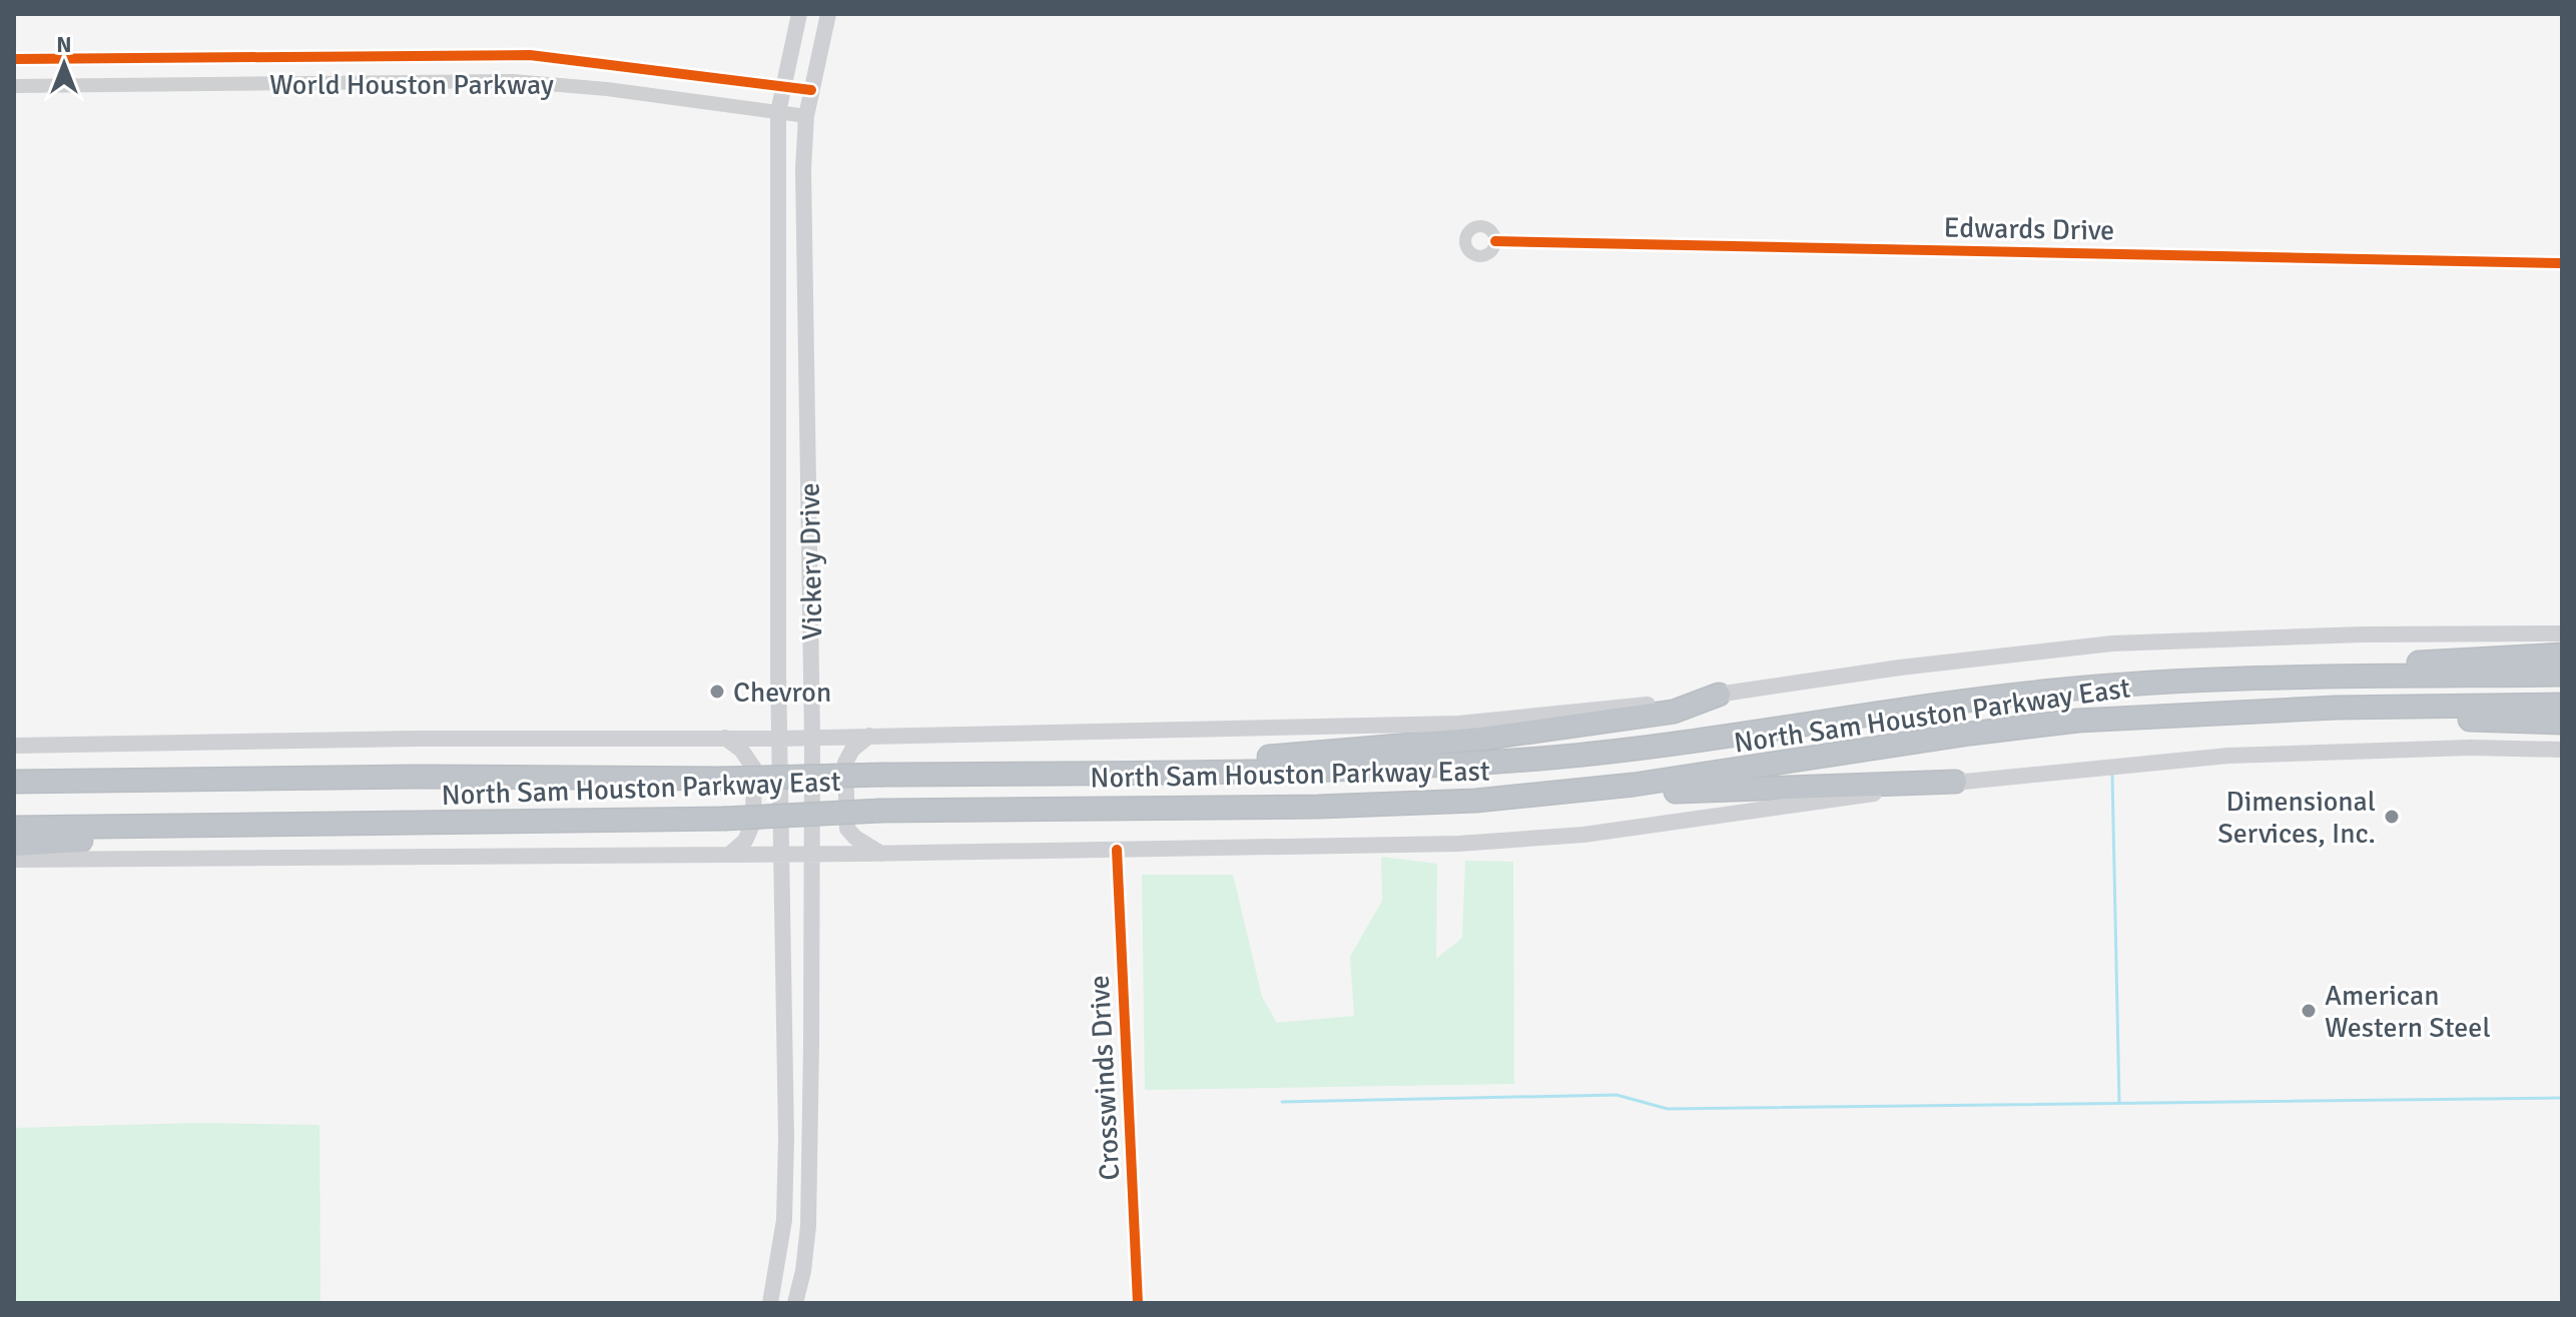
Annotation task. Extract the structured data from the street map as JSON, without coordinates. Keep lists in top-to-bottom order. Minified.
{"streets":{"highway":["North Sam Houston Parkway East"],"main road":["Vickery Drive"],"street":["World Houston Parkway","Edwards Drive","Crosswinds Drive"]},"crossings":[["World Houston Parkway","Vickery Drive"],["Vickery Drive","North Sam Houston Parkway East"]],"places":["Chevron","Dimensional Services, Inc.","American Western Steel"],"north":"top"}
